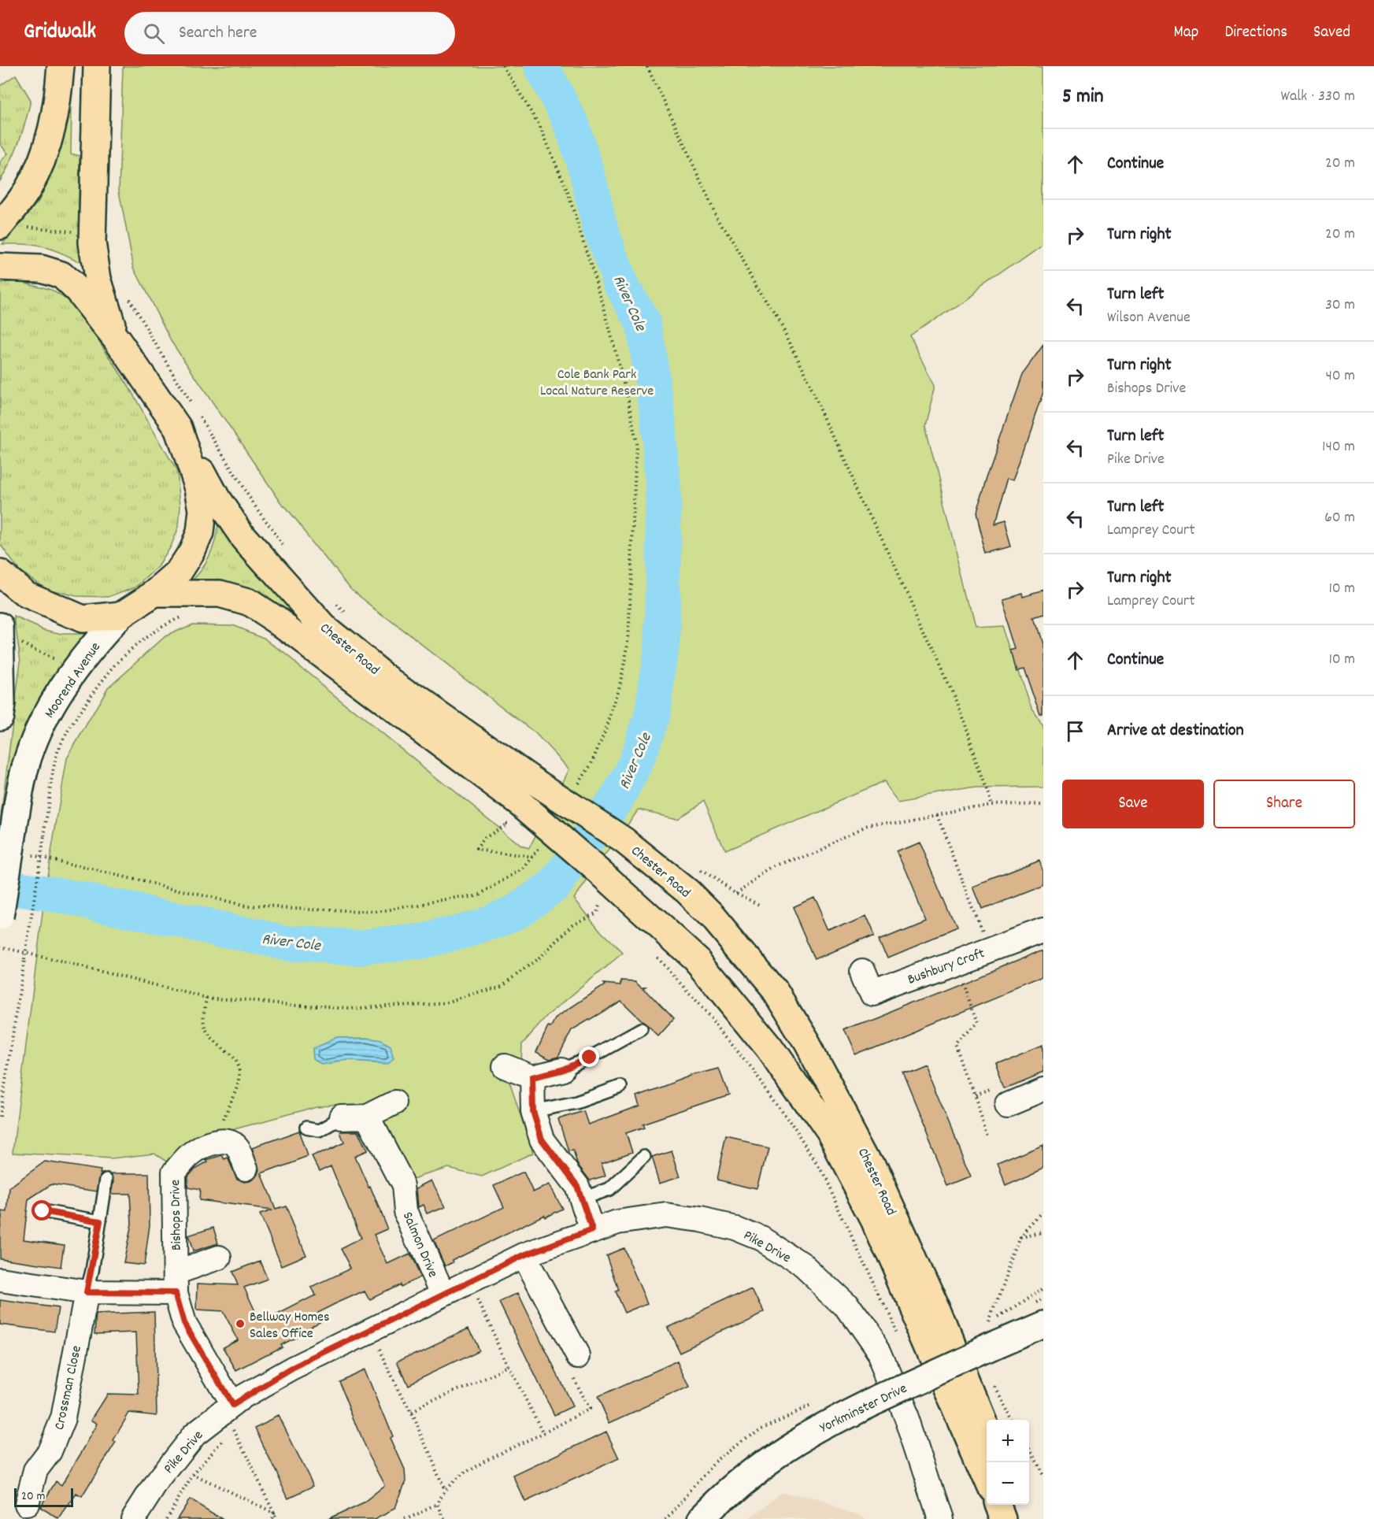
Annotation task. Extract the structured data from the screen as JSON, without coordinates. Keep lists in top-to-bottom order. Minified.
{"streets":{"highway":["Chester Road"],"street":["Moorend Avenue","Bushbury Croft","Bishops Drive","Salmon Drive","Pike Drive","Crossman Close","Yorkminster Drive"]},"crossings":[["Bishops Drive","Pike Drive"],["Salmon Drive","Pike Drive"]],"water":["River Cole"],"parks":["Cole Bank Park Local Nature Reserve"],"places":["Bellway Homes Sales Office"],"scale_bar":"20 m","page":{"header":"Gridwalk","search":"Search here","nav":["Map","Directions","Saved"],"heading":["5 min","Walk · 330 m"],"list":[["Continue","20 m"],["Turn right","20 m"],["Turn left","Wilson Avenue","30 m"],["Turn right","Bishops Drive","40 m"],["Turn left","Pike Drive","140 m"],["Turn left","Lamprey Court","60 m"],["Turn right","Lamprey Court","10 m"],["Continue","10 m"],"Arrive at destination"],"buttons":["Save","Share"],"map_buttons":["+","−"],"scale":"20 m"}}
